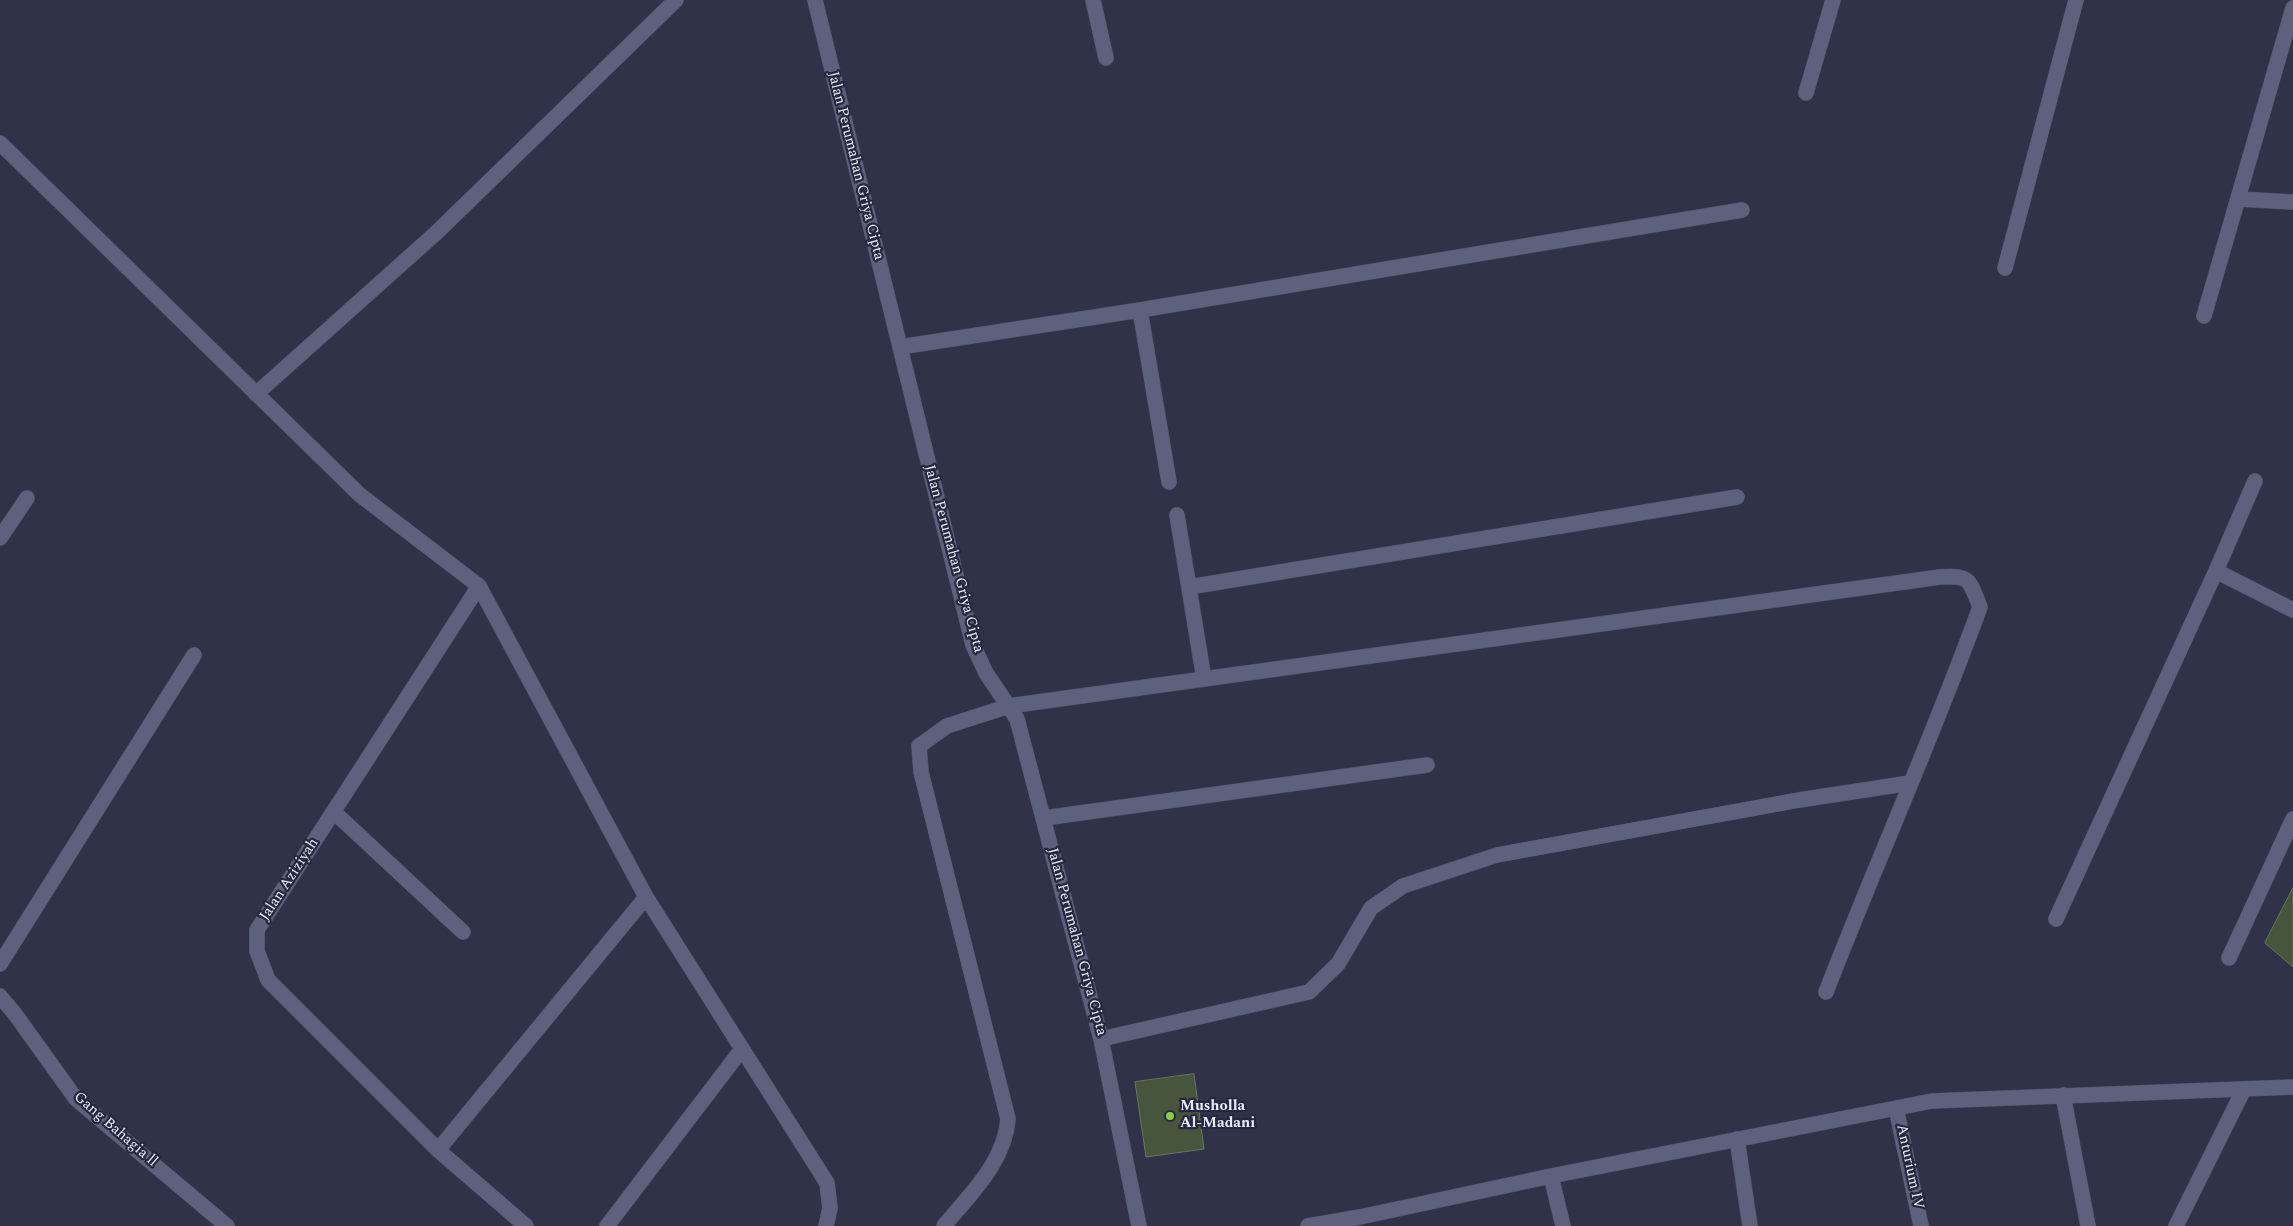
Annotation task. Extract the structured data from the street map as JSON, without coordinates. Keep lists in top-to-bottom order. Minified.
{"streets":{"street":["Jalan Perumahan Griya Cipta","Jalan Aziziyah","Gang Bahagia ll","Anturium IV"]},"places":["Musholla Al-Madani"]}
